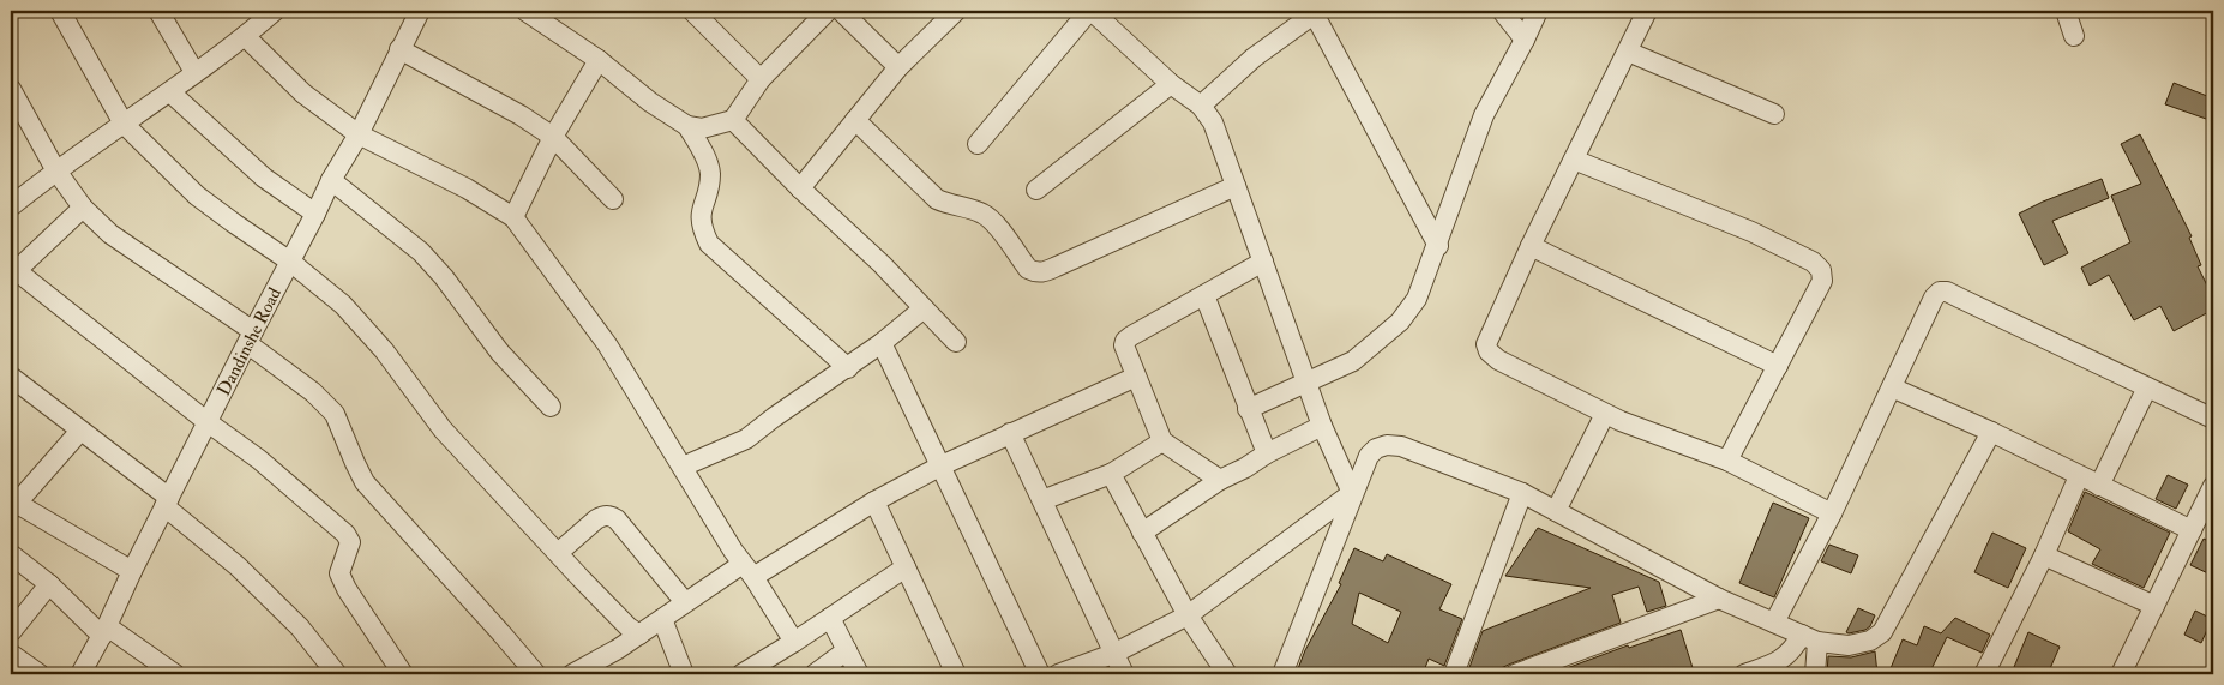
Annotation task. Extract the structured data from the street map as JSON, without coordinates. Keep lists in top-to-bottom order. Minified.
{"streets":{"street":["Dandinshe Road"]}}
